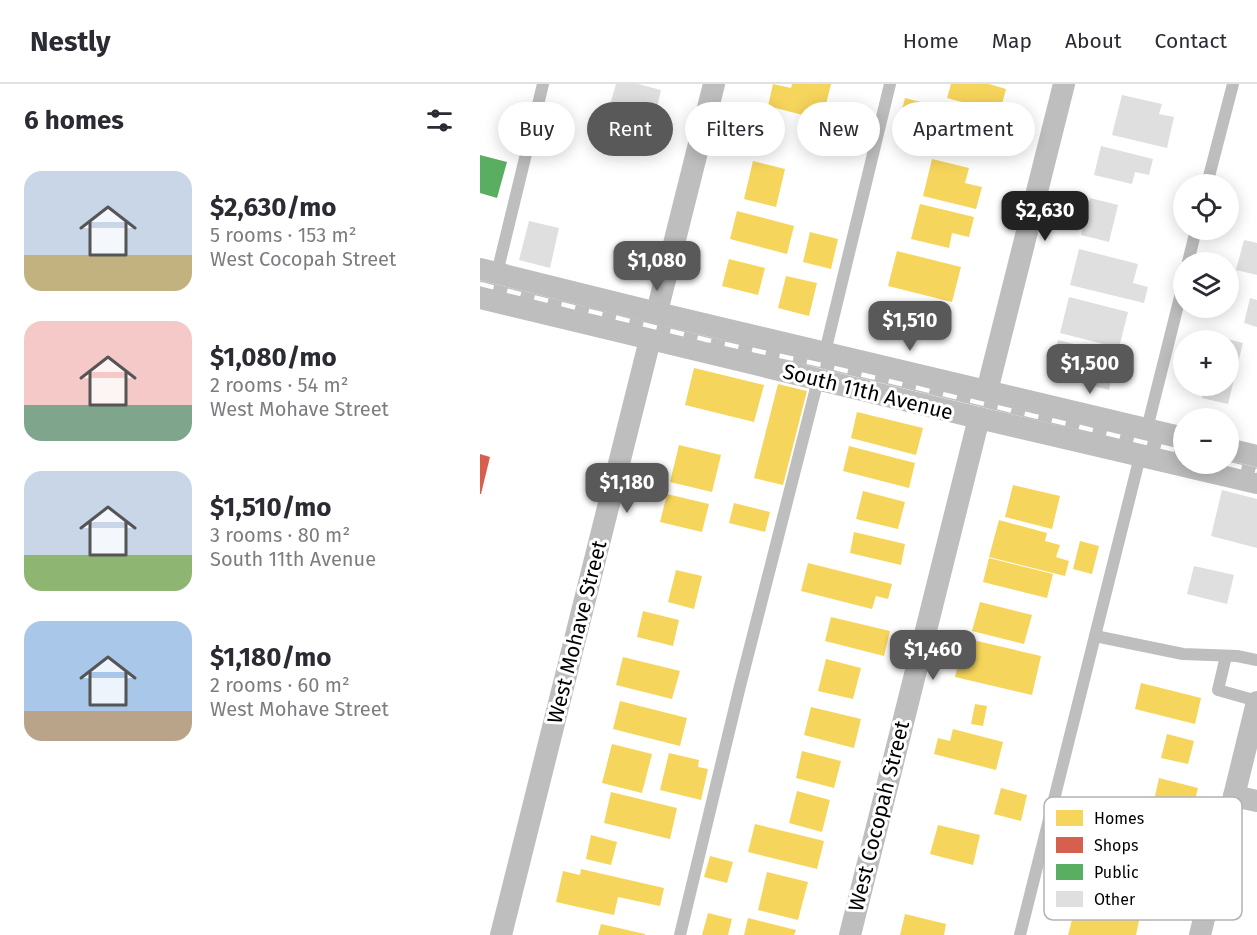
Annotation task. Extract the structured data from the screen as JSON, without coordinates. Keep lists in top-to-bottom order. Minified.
{"streets":{"street":["South 11th Avenue","West Mohave Street","West Cocopah Street"]},"crossings":[["South 11th Avenue","West Mohave Street"],["South 11th Avenue","West Cocopah Street"]],"legend":["Homes","Shops","Public","Other"],"page":{"header":"Nestly","nav":["Home","Map","About","Contact"],"heading":"6 homes","chip":["Buy","Rent","Filters","New","Apartment"],"list":[{"name":"$2,630/mo","note":"5 rooms · 153 m² · West Cocopah Street"},{"name":"$1,080/mo","note":"2 rooms · 54 m² · West Mohave Street"},{"name":"$1,510/mo","note":"3 rooms · 80 m² · South 11th Avenue"},{"name":"$1,180/mo","note":"2 rooms · 60 m² · West Mohave Street"}],"map_buttons":["+","−"],"price":["$2,630","$1,080","$1,510","$1,500","$1,180","$1,460"]}}
